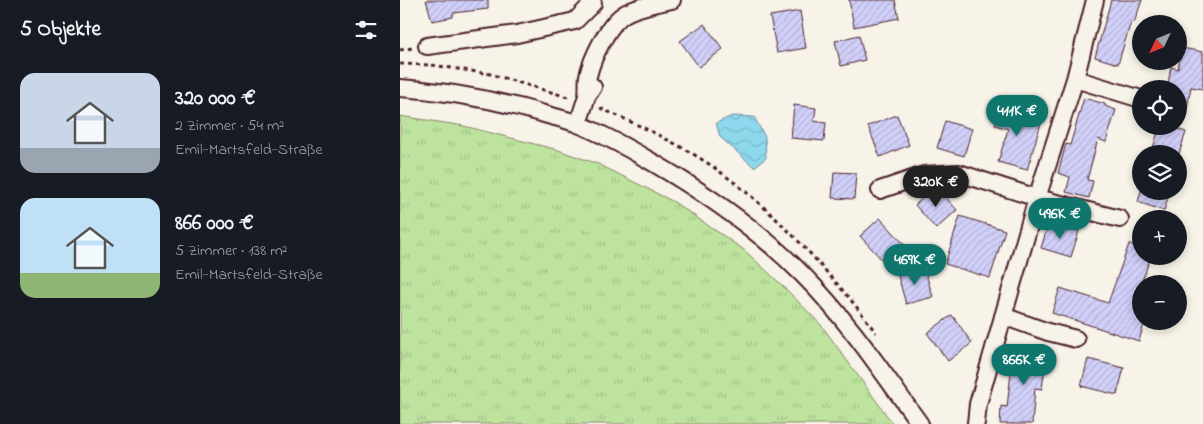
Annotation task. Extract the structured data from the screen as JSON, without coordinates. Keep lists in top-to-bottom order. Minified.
{"north":"bottom left","page":{"heading":"5 Objekte","map_buttons":["+","−"],"list":[{"name":"320 000 €","note":"2 Zimmer · 54 m² · Emil-Martsfeld-Straße"},{"name":"866 000 €","note":"5 Zimmer · 138 m² · Emil-Martsfeld-Straße"}],"price":["411K €","320K €","496K €","469K €","866K €"]}}
